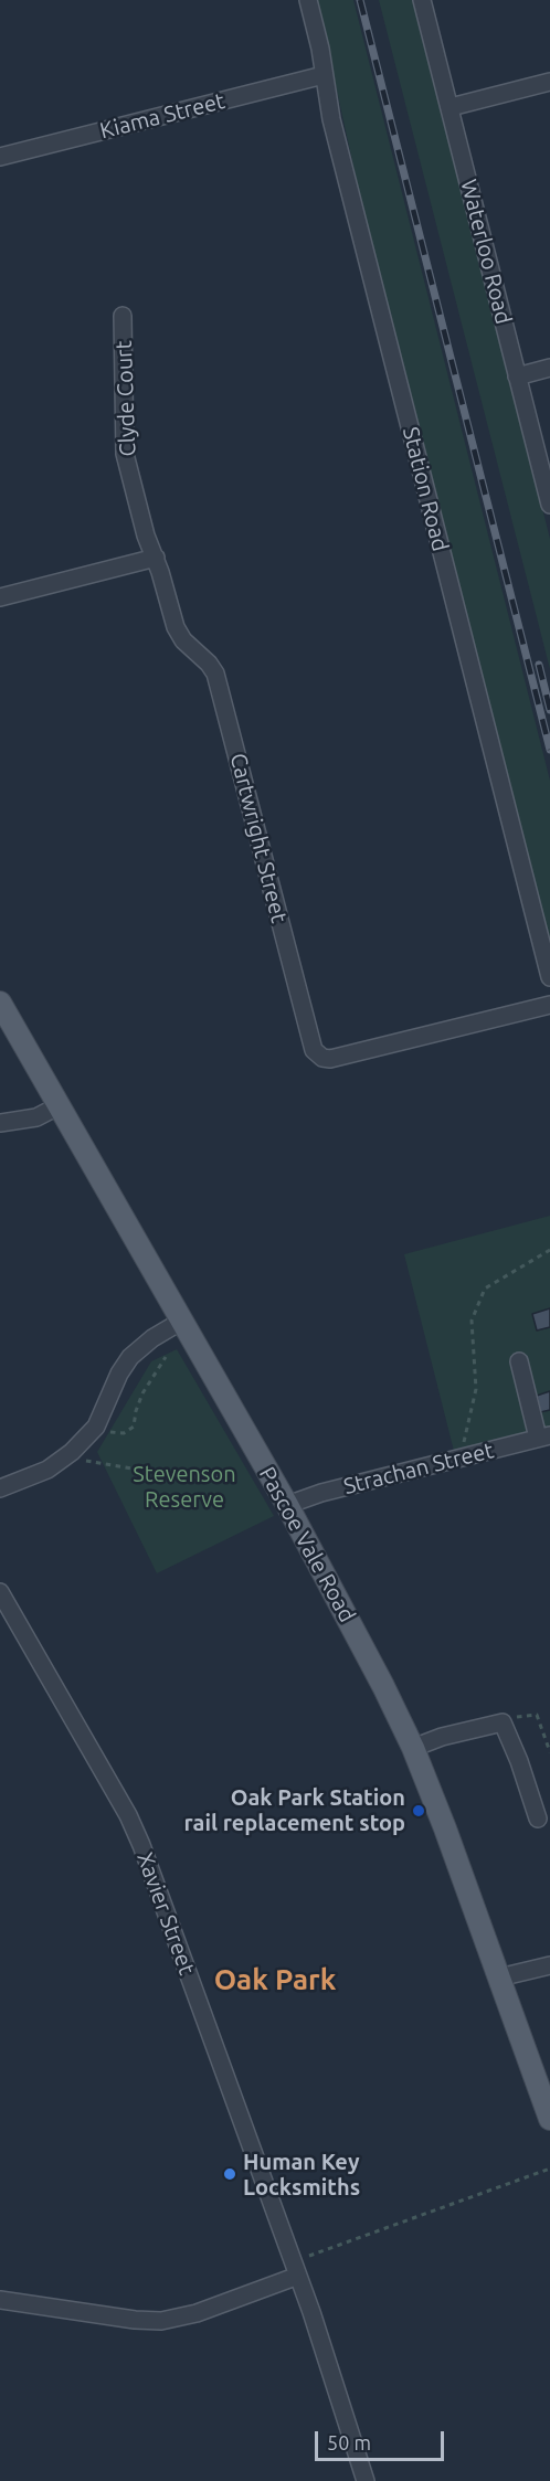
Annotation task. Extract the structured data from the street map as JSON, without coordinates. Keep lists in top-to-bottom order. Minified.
{"streets":{"main road":["Pascoe Vale Road"],"street":["Kiama Street","Waterloo Road","Clyde Court","Station Road","Cartwright Street","Strachan Street","Xavier Street"]},"crossings":[["Kiama Street","Station Road"],["Clyde Court","Cartwright Street"],["Strachan Street","Pascoe Vale Road"]],"districts":["Oak Park"],"parks":["Stevenson Reserve"],"places":["Oak Park Station rail replacement stop","Human Key Locksmiths"],"scale_bar":"50 m"}
